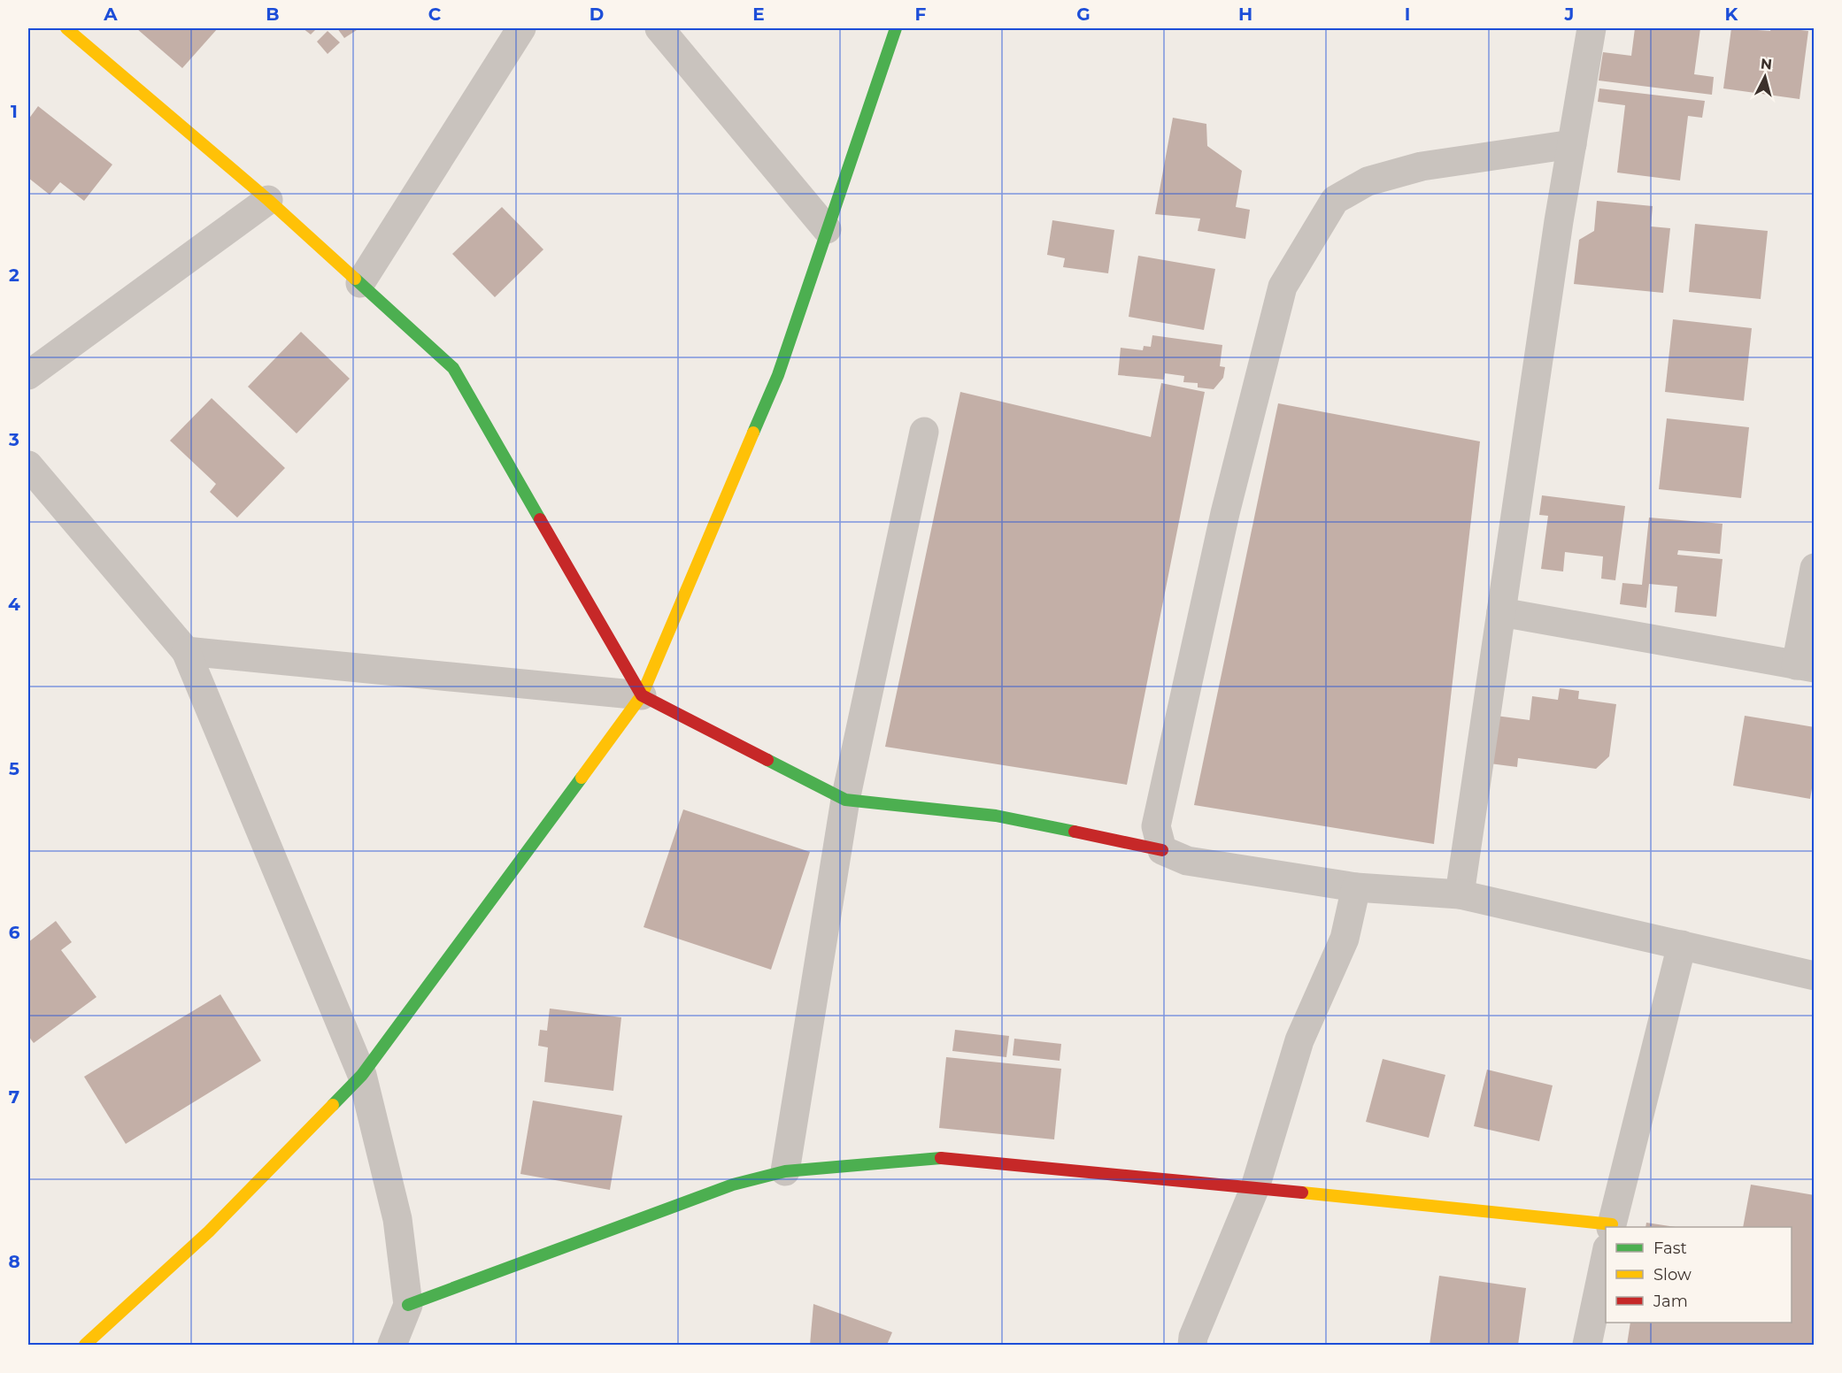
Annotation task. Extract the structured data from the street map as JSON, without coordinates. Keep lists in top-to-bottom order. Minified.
{"legend":["Fast","Slow","Jam"],"north":"top","grid":{"columns":["A","B","C","D","E","F","G","H","I","J","K"],"rows":["1","2","3","4","5","6","7","8"]}}
